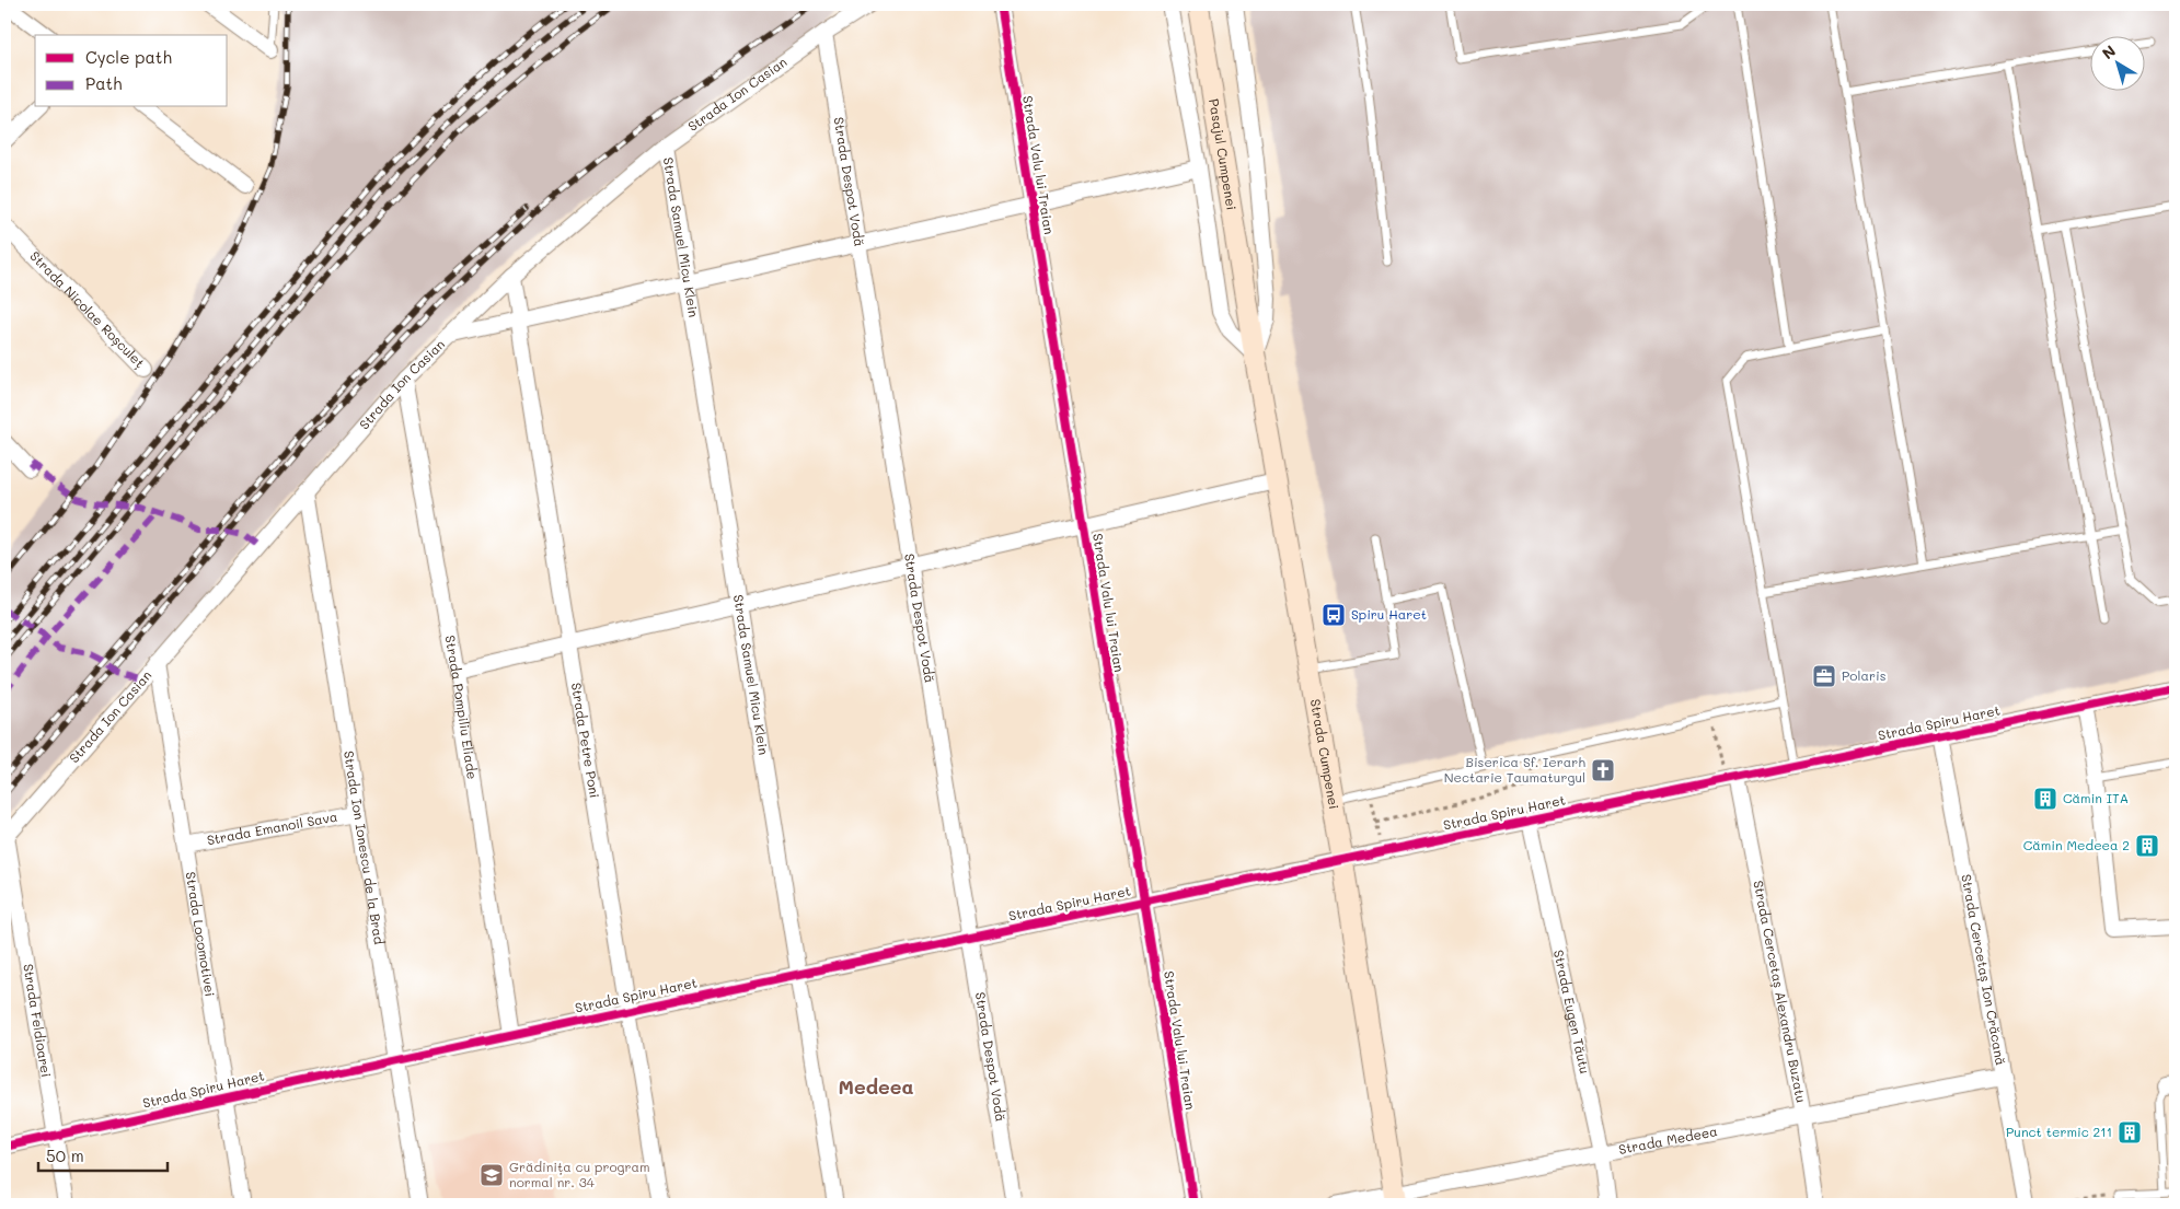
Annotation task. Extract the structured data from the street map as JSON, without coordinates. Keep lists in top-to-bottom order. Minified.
{"streets":{"main road":["Pasajul Cumpenei","Strada Cumpenei"],"street":["Strada Ion Casian","Strada Valu lui Traian","Strada Despot Vodă","Strada Samuel Micu Klein","Strada Nicolae Roșculeț","Strada Pompiliu Eliade","Strada Spiru Haret","Strada Petre Poni","Strada Emanoil Sava","Strada Ion Ionescu de la Brad","Strada Locomotivei","Strada Cercetaș Ion Crăcană","Strada Cercetaș Alexandru Buzatu","Strada Eugen Tăutu","Strada Feldioarei","Strada Medeea"]},"crossings":[["Strada Ion Casian","Strada Despot Vodă"],["Strada Ion Casian","Strada Samuel Micu Klein"],["Strada Ion Casian","Strada Pompiliu Eliade"],["Strada Ion Casian","Strada Petre Poni"],["Strada Ion Casian","Strada Ion Ionescu de la Brad"],["Strada Ion Casian","Strada Locomotivei"],["Strada Ion Casian","Strada Feldioarei"],["Pasajul Cumpenei","Strada Cumpenei"],["Strada Valu lui Traian","Strada Spiru Haret"],["Strada Despot Vodă","Strada Spiru Haret"],["Strada Samuel Micu Klein","Strada Spiru Haret"],["Strada Pompiliu Eliade","Strada Spiru Haret"],["Strada Spiru Haret","Strada Petre Poni"],["Strada Spiru Haret","Strada Cumpenei"],["Strada Spiru Haret","Strada Ion Ionescu de la Brad"],["Strada Spiru Haret","Strada Locomotivei"],["Strada Spiru Haret","Strada Cercetaș Ion Crăcană"],["Strada Spiru Haret","Strada Cercetaș Alexandru Buzatu"],["Strada Spiru Haret","Strada Eugen Tăutu"],["Strada Spiru Haret","Strada Feldioarei"],["Strada Cumpenei","Strada Medeea"],["Strada Emanoil Sava","Strada Ion Ionescu de la Brad"],["Strada Emanoil Sava","Strada Locomotivei"],["Strada Cercetaș Ion Crăcană","Strada Medeea"],["Strada Cercetaș Alexandru Buzatu","Strada Medeea"],["Strada Eugen Tăutu","Strada Medeea"]],"districts":["Medeea"],"places":{"bus stop":["Spiru Haret"],"office":["Polaris"],"church":["Biserica Sf. Ierarh Nectarie Taumaturgul"],"building":["Cămin ITA","Cămin Medeea 2","Punct termic 211"],"school or university":["Grădinița cu program normal nr. 34"]},"legend":["Cycle path","Path"],"scale_bar":"50 m","north":"top left"}
